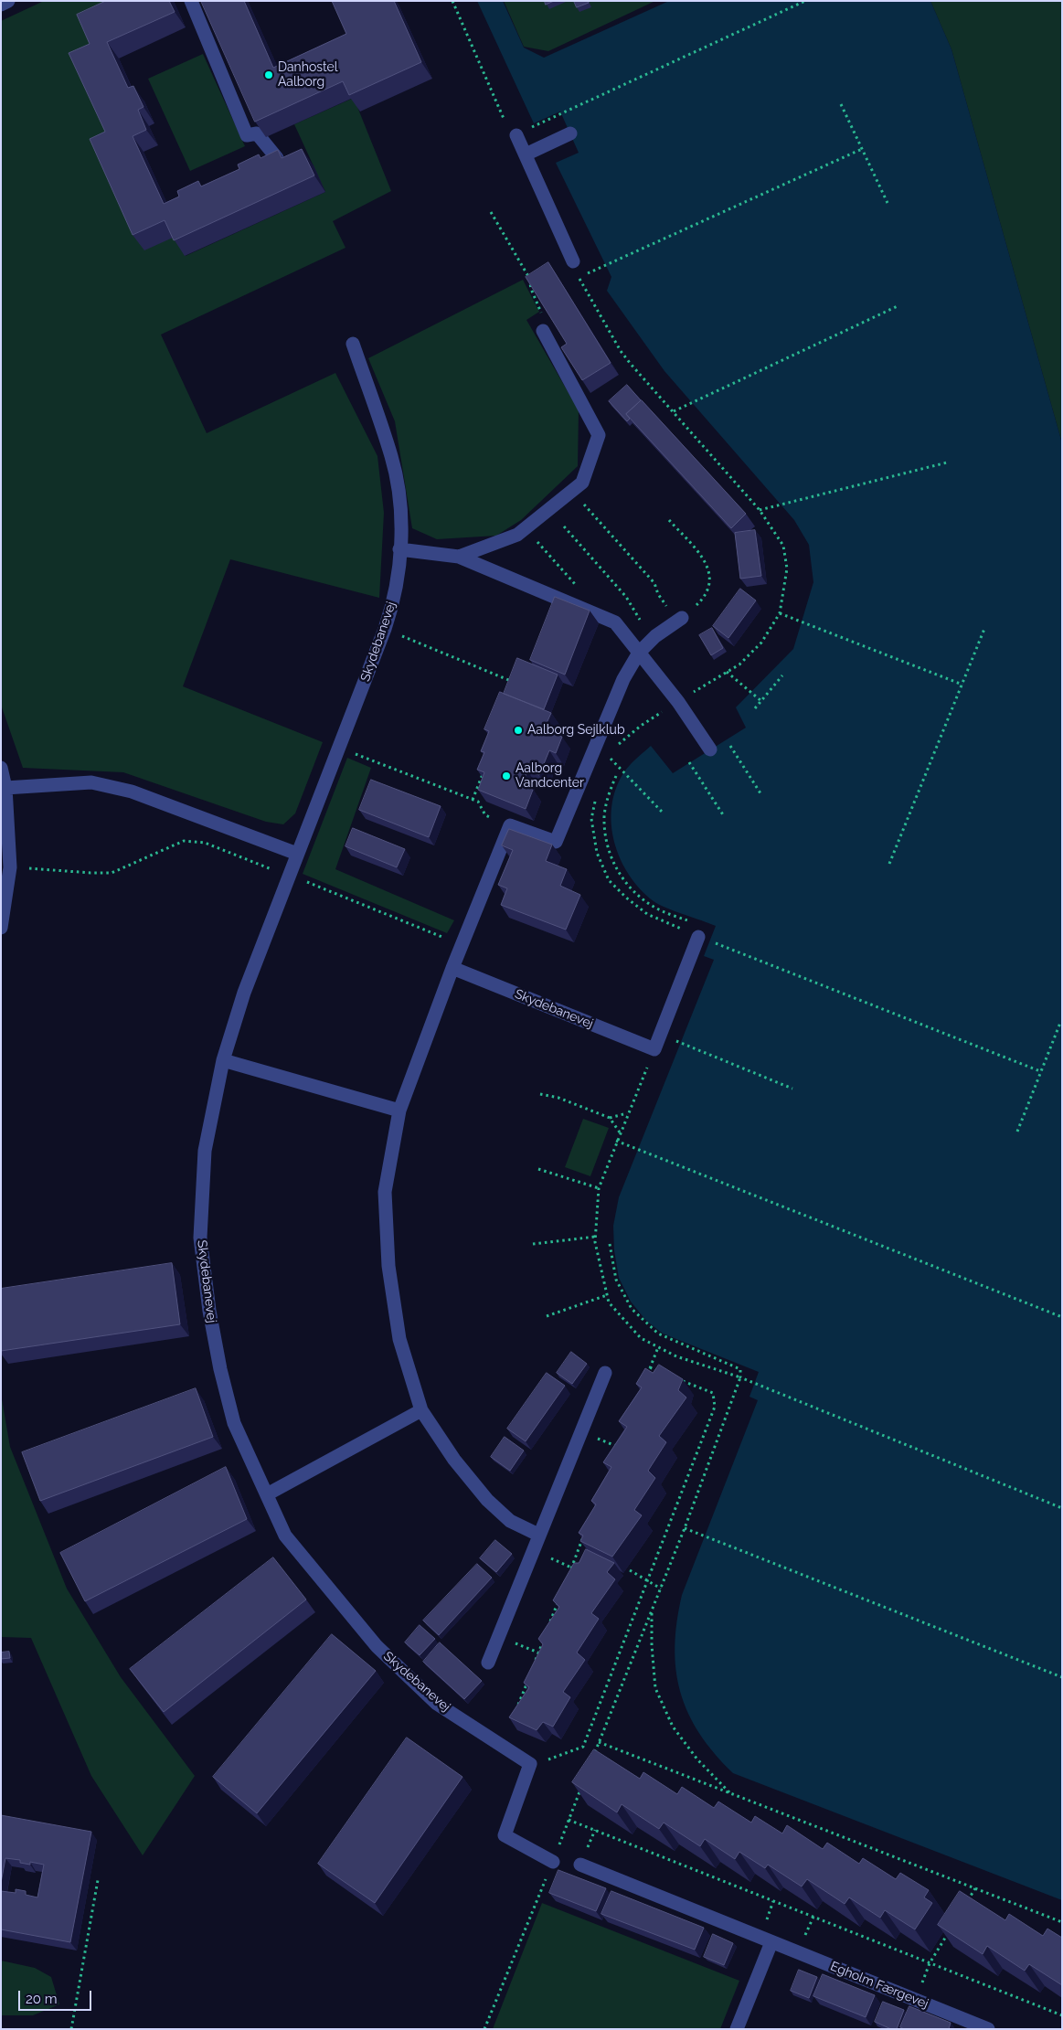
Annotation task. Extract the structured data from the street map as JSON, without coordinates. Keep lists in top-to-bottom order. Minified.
{"streets":{"street":["Skydebanevej","Egholm Færgevej"]},"places":["Danhostel Aalborg","Aalborg Sejlklub","Aalborg Vandcenter"],"scale_bar":"20 m"}
